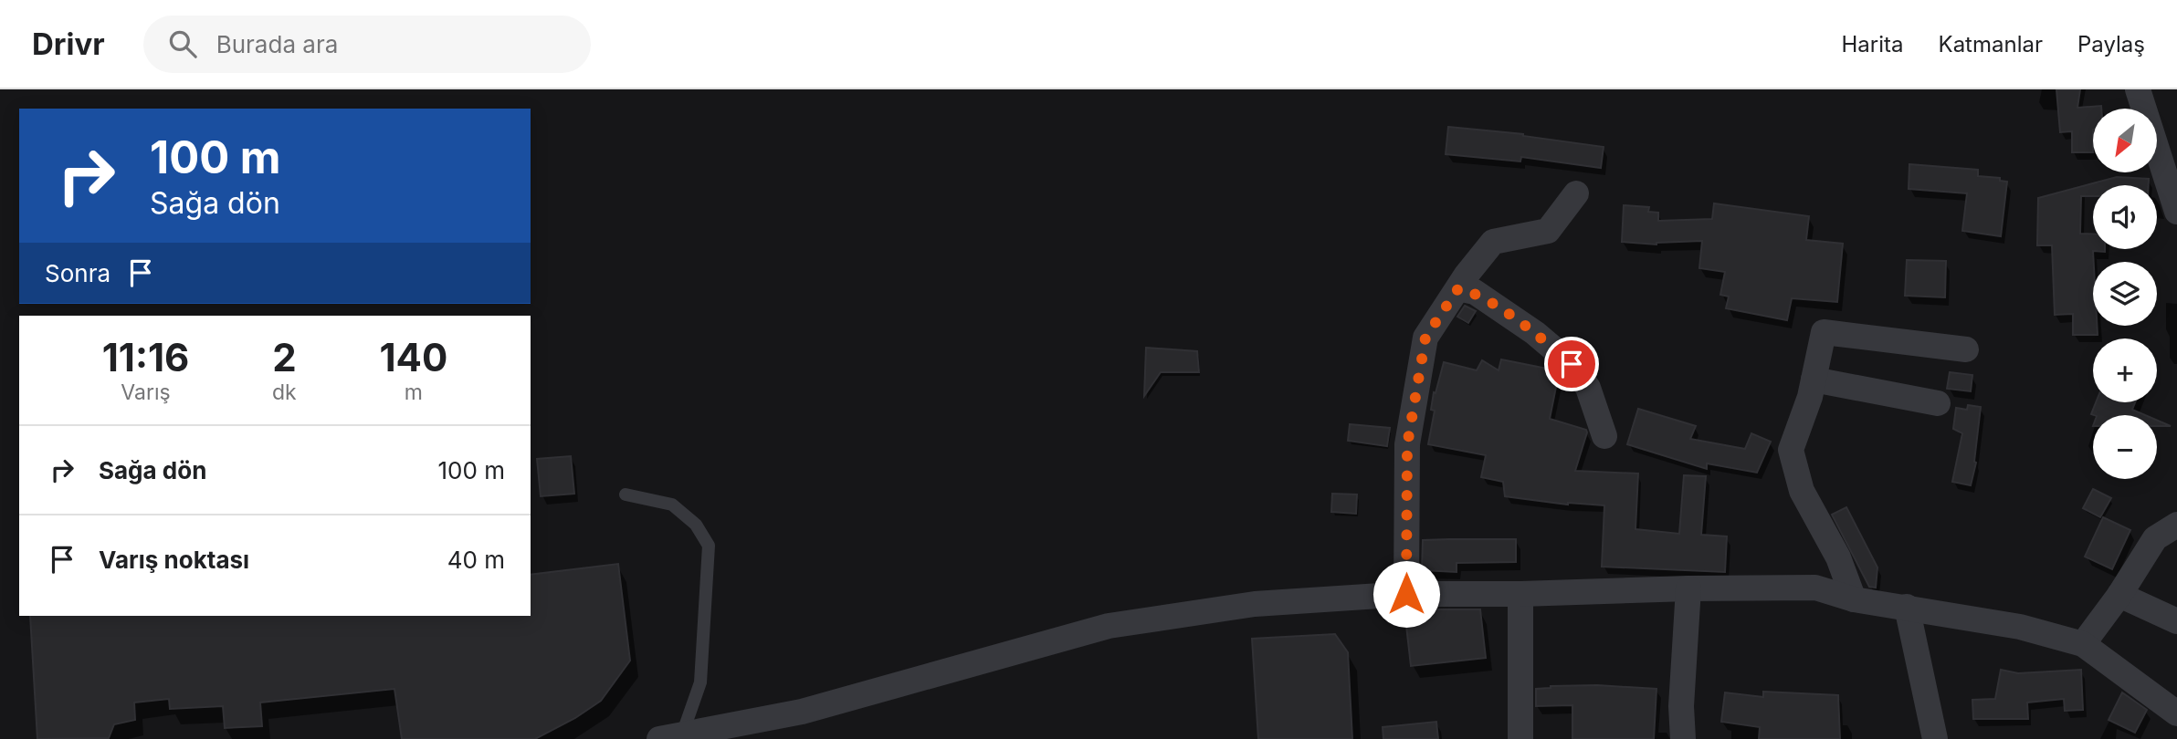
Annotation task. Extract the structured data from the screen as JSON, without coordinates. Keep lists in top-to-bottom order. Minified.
{"north":"bottom left","page":{"header":"Drivr","search":"Burada ara","nav":["Harita","Katmanlar","Paylaş"],"map_buttons":["+","−"],"turn":["100 m","Sağa dön"],"then":"Sonra","eta":["11:16","Varış","2","dk","140","m"],"list":[{"name":"Sağa dön","value":"100 m"},{"name":"Varış noktası","value":"40 m"}]}}
